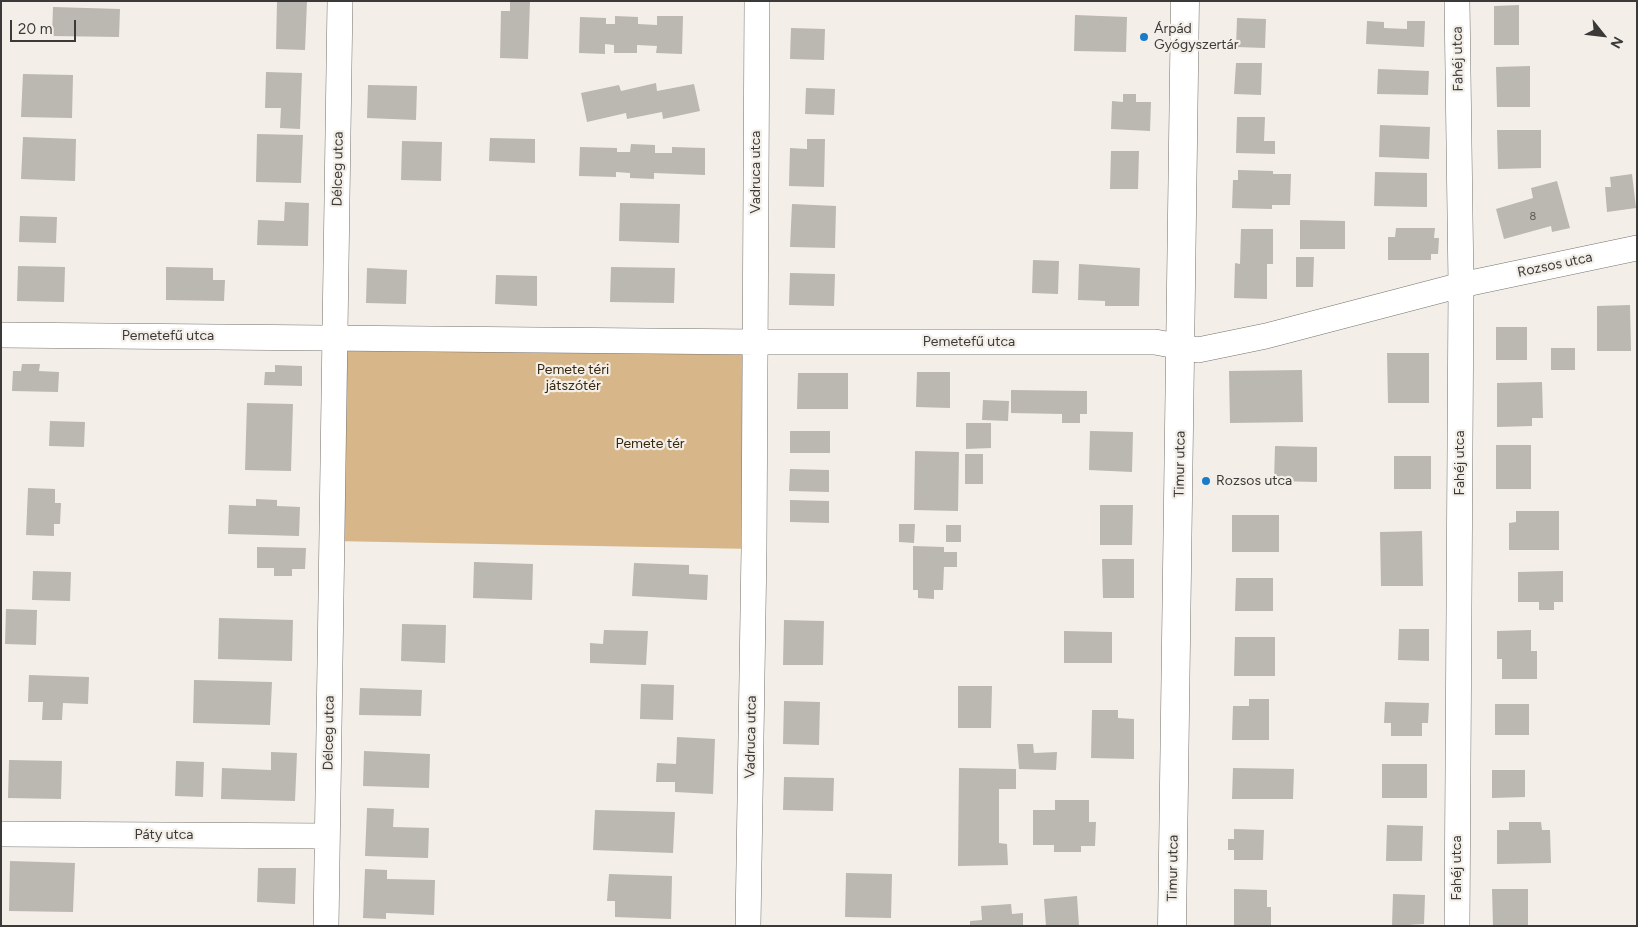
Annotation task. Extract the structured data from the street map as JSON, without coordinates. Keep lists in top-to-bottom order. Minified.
{"streets":{"street":["Fahéj utca","Délceg utca","Vadruca utca","Rozsos utca","Pemetefű utca","Timur utca","Páty utca"]},"crossings":[["Fahéj utca","Rozsos utca"],["Délceg utca","Pemetefű utca"],["Délceg utca","Páty utca"],["Vadruca utca","Pemetefű utca"],["Rozsos utca","Pemetefű utca"],["Rozsos utca","Timur utca"],["Pemetefű utca","Timur utca"]],"parks":["Pemete téri játszótér","Pemete tér"],"places":["Árpád Gyógyszertár","Rozsos utca"],"house_numbers":["8"],"scale_bar":"20 m","north":"bottom right"}
